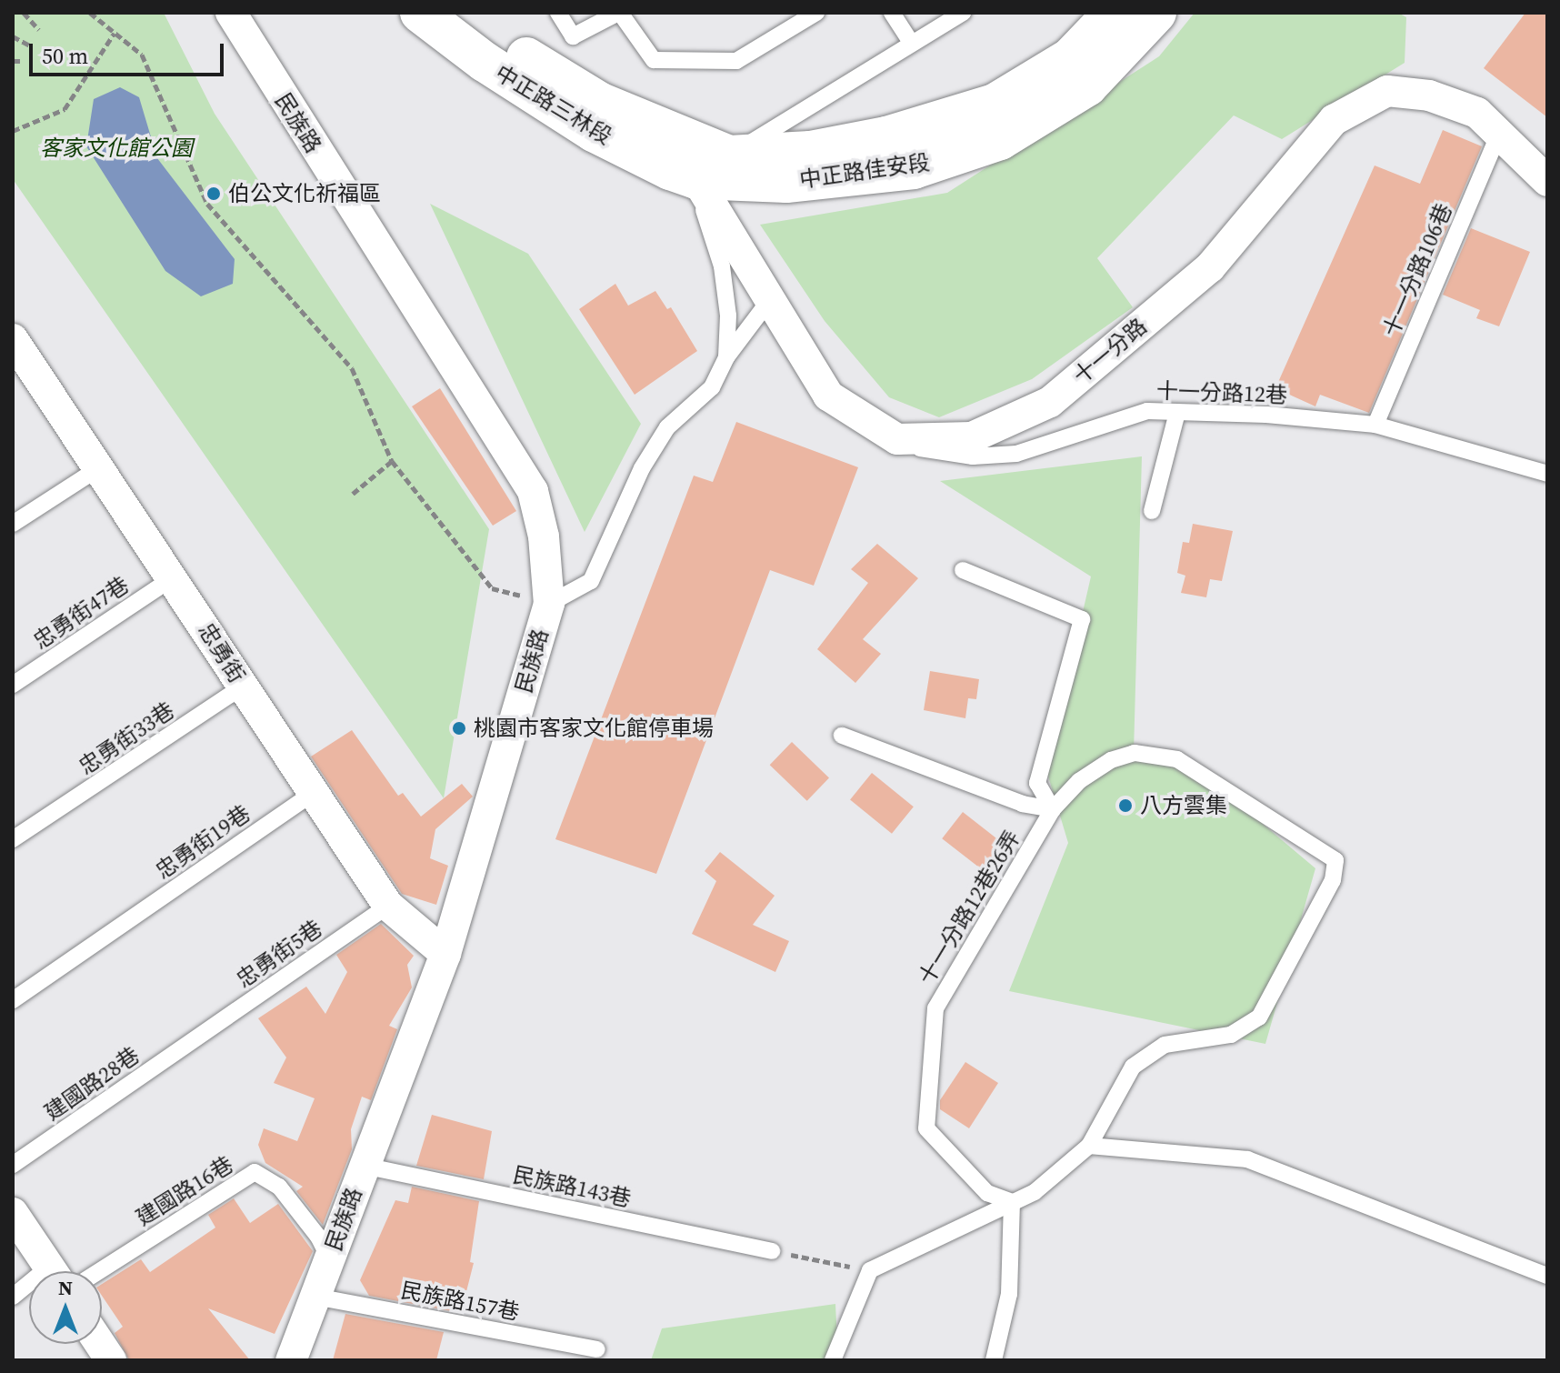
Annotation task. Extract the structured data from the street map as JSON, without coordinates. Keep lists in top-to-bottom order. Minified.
{"streets":{"main road":["中正路三林段","中正路佳安段"],"street":["民族路","十一分路","忠勇街"],"lane":["十一分路106巷","十一分路12巷","忠勇街47巷","忠勇街33巷","忠勇街19巷","十一分路12巷26弄","忠勇街5巷","建國路28巷","民族路143巷","建國路16巷","民族路157巷"]},"crossings":[["中正路三林段","中正路佳安段"],["民族路","忠勇街"],["民族路","民族路143巷"],["民族路","建國路16巷"],["民族路","民族路157巷"],["十一分路106巷","十一分路"],["十一分路106巷","十一分路12巷"],["十一分路","十一分路12巷"],["忠勇街47巷","忠勇街"],["忠勇街","忠勇街33巷"],["忠勇街","忠勇街19巷"],["忠勇街","忠勇街5巷"],["忠勇街5巷","建國路28巷"]],"parks":["客家文化館公園"],"places":["伯公文化祈福區","桃園市客家文化館停車場","八方雲集"],"scale_bar":"50 m","north":"top"}
